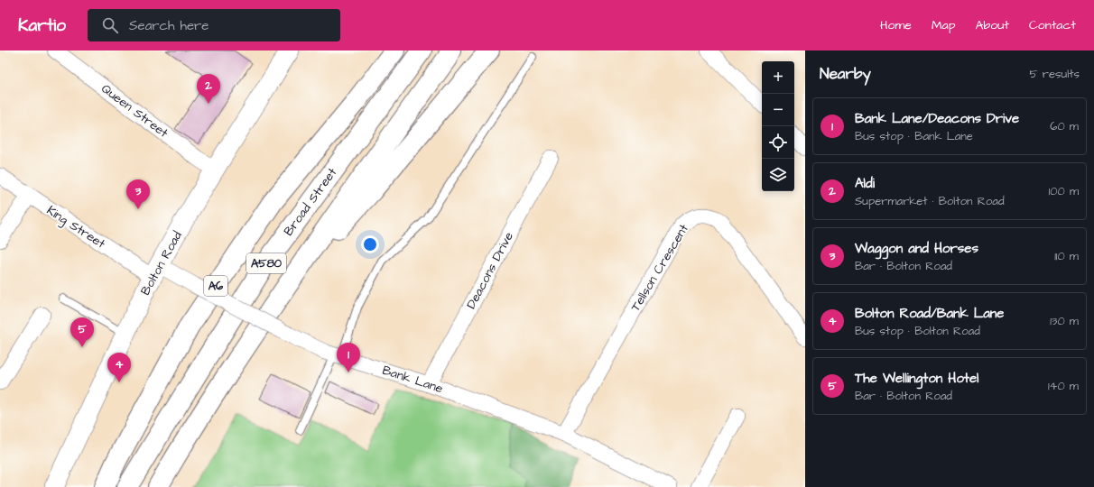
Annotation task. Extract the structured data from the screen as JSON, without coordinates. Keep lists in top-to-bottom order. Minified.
{"streets":{"highway":["Broad Street","A580","A6"],"street":["Queen Street","King Street","Bolton Road","Tellson Crescent","Deacons Drive","Bank Lane"]},"crossings":[["Queen Street","Bolton Road"],["King Street","Bolton Road"],["King Street","Bank Lane"],["Bolton Road","Bank Lane"],["Tellson Crescent","Bank Lane"],["Deacons Drive","Bank Lane"]],"page":{"header":"Kartio","search":"Search here","nav":["Home","Map","About","Contact"],"heading":["Nearby","5 results"],"map_buttons":["+","−"],"pins":["2","3","5","1","4"],"list":[{"mark":"1","name":"Bank Lane/Deacons Drive","note":"Bus stop · Bank Lane","value":"60 m"},{"mark":"2","name":"Aldi","note":"Supermarket · Bolton Road","value":"100 m"},{"mark":"3","name":"Waggon and Horses","note":"Bar · Bolton Road","value":"110 m"},{"mark":"4","name":"Bolton Road/Bank Lane","note":"Bus stop · Bolton Road","value":"130 m"},{"mark":"5","name":"The Wellington Hotel","note":"Bar · Bolton Road","value":"140 m"}]}}
